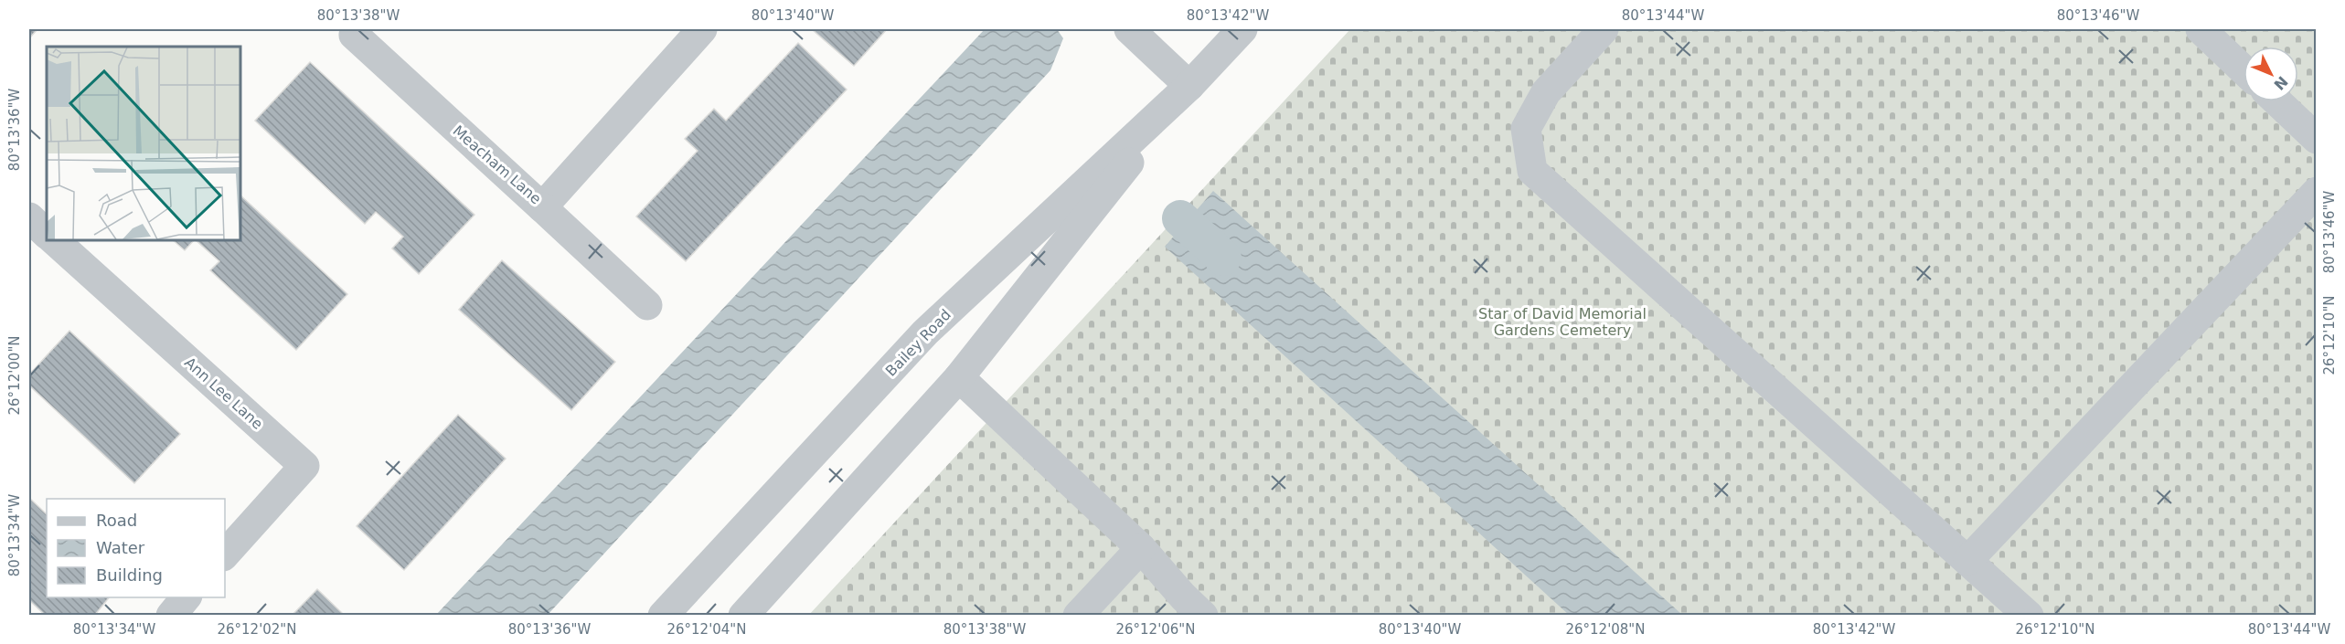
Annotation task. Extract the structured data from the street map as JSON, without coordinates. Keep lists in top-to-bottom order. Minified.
{"streets":{"street":["Meacham Lane","Bailey Road","Ann Lee Lane"]},"parks":["Star of David Memorial Gardens Cemetery"],"legend":["Road","Water","Building"],"north":"bottom right","coordinates":["80°13'38\"W","80°13'40\"W","80°13'42\"W","80°13'44\"W","80°13'46\"W","80°13'36\"W","26°12'10\"N","26°12'00\"N","80°13'34\"W","26°12'02\"N","26°12'04\"N","26°12'06\"N","26°12'08\"N"]}
